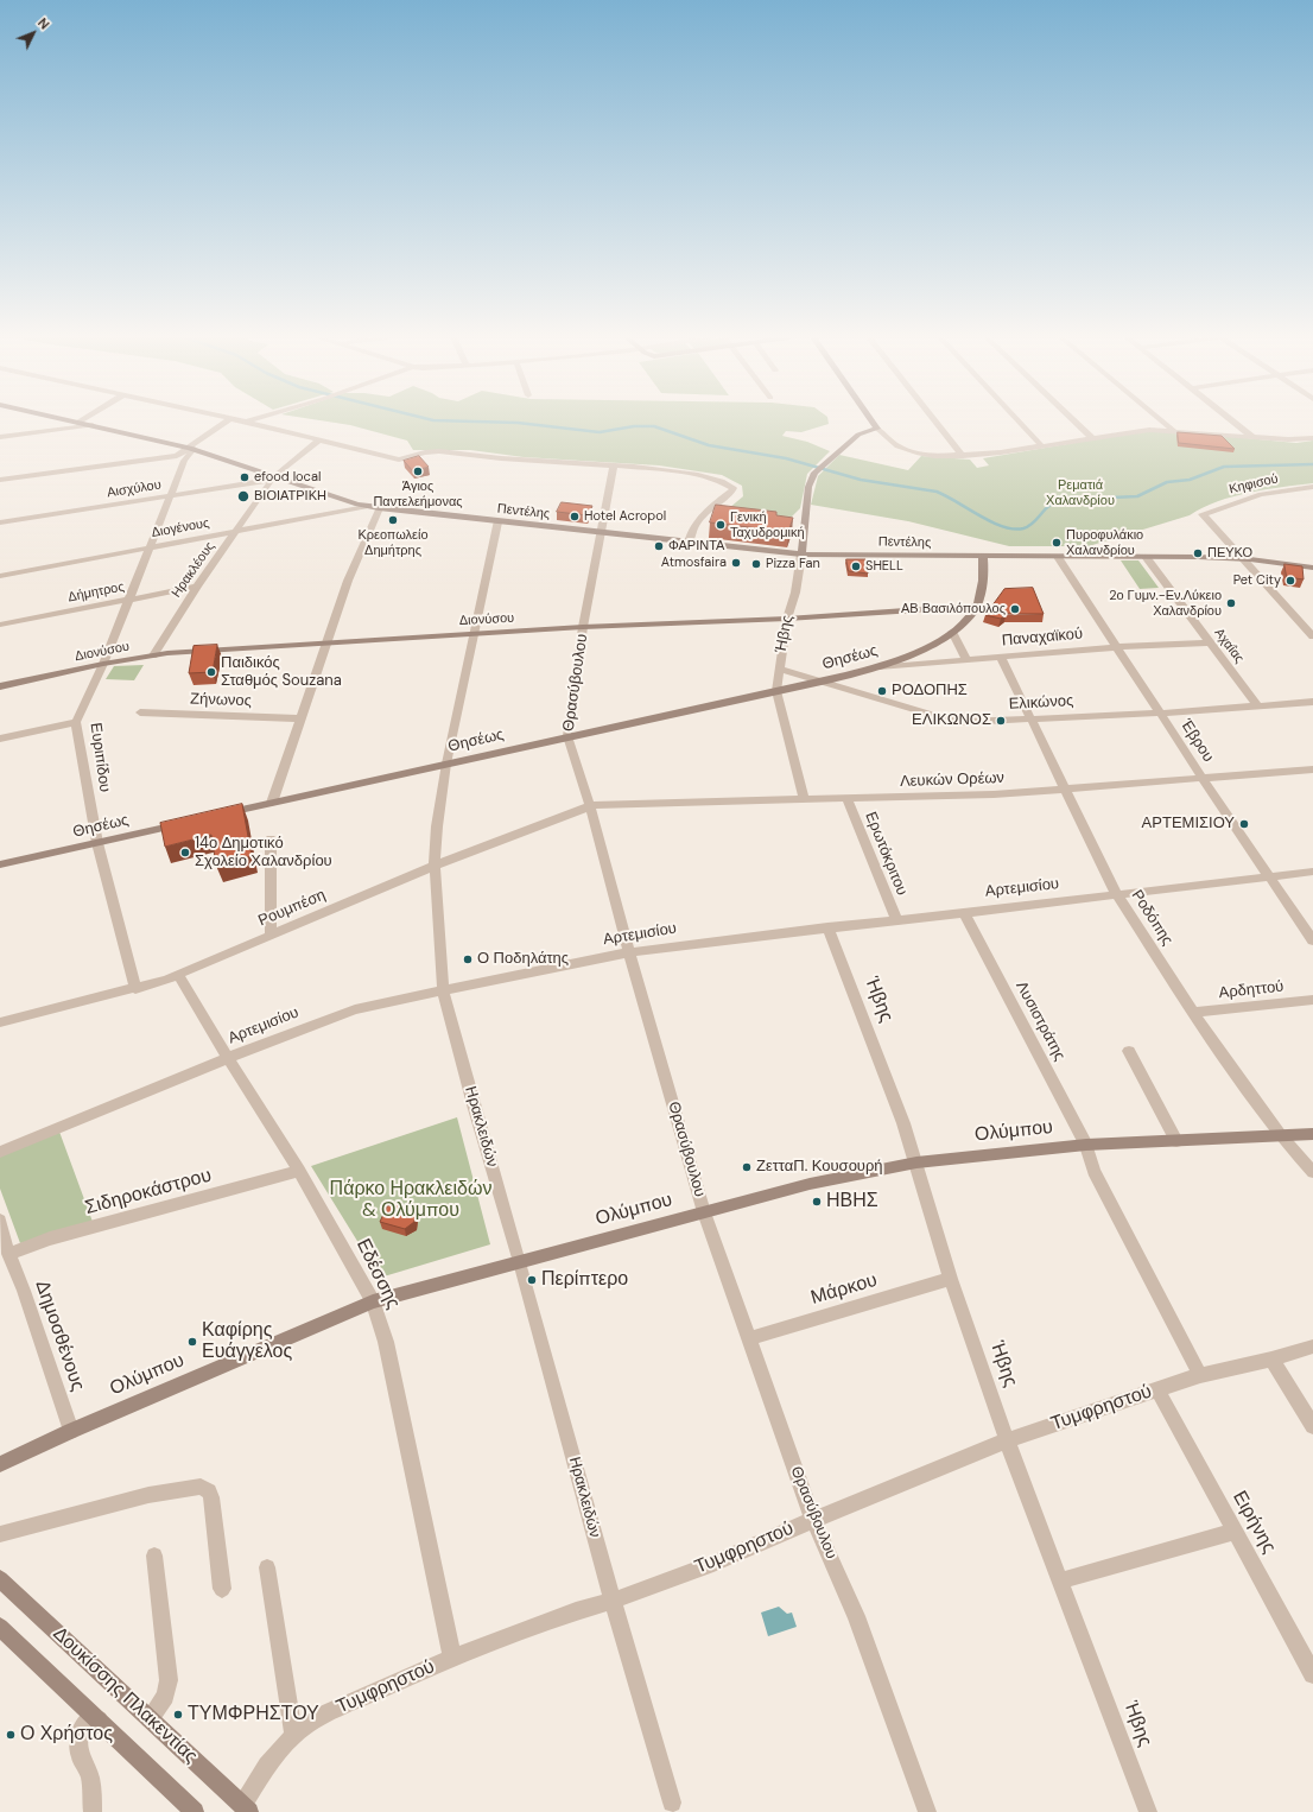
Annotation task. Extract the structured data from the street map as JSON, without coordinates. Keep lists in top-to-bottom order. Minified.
{"streets":{"street":["Κηφισού","Αισχύλου","Πεντέλης","Διογένους","Ηρακλέους","Δήμητρος","Διονύσου","Ήβης","Παναχαϊκού","Αχαΐας","Θησέως","Θρασύβουλου","Ζήνωνος","Ελικώνος","Έβρου","Ευριπίδου","Λευκών Ορέων","Ερωτόκριτου","Αρτεμισίου","Ρουμπέση","Ροδόπης","Αρδηττού","Λυσιστράτης","Ηρακλειδών","Ολύμπου","Σιδηροκάστρου","Εδέσσης","Μάρκου","Δημοσθένους","Τυμφρηστού","Ειρήνης","Δουκίσσης Πλακεντίας"]},"crossings":[["Κηφισού","Πεντέλης"],["Αισχύλου","Πεντέλης"],["Αισχύλου","Ηρακλέους"],["Αισχύλου","Ευριπίδου"],["Πεντέλης","Διογένους"],["Πεντέλης","Ηρακλέους"],["Πεντέλης","Ήβης"],["Πεντέλης","Αχαΐας"],["Πεντέλης","Θησέως"],["Πεντέλης","Θρασύβουλου"],["Πεντέλης","Έβρου"],["Πεντέλης","Ευριπίδου"],["Πεντέλης","Ηρακλειδών"],["Διογένους","Ηρακλέους"],["Διογένους","Ευριπίδου"],["Ηρακλέους","Δήμητρος"],["Ηρακλέους","Διονύσου"],["Δήμητρος","Ευριπίδου"],["Διονύσου","Ήβης"],["Διονύσου","Θησέως"],["Διονύσου","Θρασύβουλου"],["Διονύσου","Ευριπίδου"],["Διονύσου","Ηρακλειδών"],["Ήβης","Θησέως"],["Ήβης","Ελικώνος"],["Ήβης","Λευκών Ορέων"],["Ήβης","Αρτεμισίου"],["Ήβης","Ολύμπου"],["Ήβης","Μάρκου"],["Ήβης","Τυμφρηστού"],["Παναχαϊκού","Αχαΐας"],["Παναχαϊκού","Θησέως"],["Παναχαϊκού","Έβρου"],["Παναχαϊκού","Ροδόπης"],["Αχαΐας","Ελικώνος"],["Θησέως","Θρασύβουλου"],["Θησέως","Ελικώνος"],["Θησέως","Ευριπίδου"],["Θησέως","Ηρακλειδών"],["Θρασύβουλου","Λευκών Ορέων"],["Θρασύβουλου","Αρτεμισίου"],["Θρασύβουλου","Ρουμπέση"],["Θρασύβουλου","Ολύμπου"],["Θρασύβουλου","Μάρκου"],["Θρασύβουλου","Τυμφρηστού"],["Ελικώνος","Έβρου"],["Ελικώνος","Ροδόπης"],["Έβρου","Λευκών Ορέων"],["Έβρου","Αρτεμισίου"],["Ευριπίδου","Ρουμπέση"],["Λευκών Ορέων","Ερωτόκριτου"],["Λευκών Ορέων","Ρουμπέση"],["Λευκών Ορέων","Ροδόπης"],["Ερωτόκριτου","Αρτεμισίου"],["Αρτεμισίου","Ροδόπης"],["Αρτεμισίου","Λυσιστράτης"],["Αρτεμισίου","Ηρακλειδών"],["Αρτεμισίου","Εδέσσης"],["Ρουμπέση","Ηρακλειδών"],["Ρουμπέση","Εδέσσης"],["Ροδόπης","Αρδηττού"],["Ροδόπης","Ολύμπου"],["Λυσιστράτης","Ολύμπου"],["Ηρακλειδών","Ολύμπου"],["Ηρακλειδών","Τυμφρηστού"],["Ολύμπου","Εδέσσης"],["Ολύμπου","Δημοσθένους"],["Σιδηροκάστρου","Εδέσσης"],["Σιδηροκάστρου","Δημοσθένους"],["Εδέσσης","Τυμφρηστού"],["Τυμφρηστού","Ειρήνης"],["Τυμφρηστού","Δουκίσσης Πλακεντίας"]],"parks":["Ρεματιά Χαλανδρίου","Πάρκο Ηρακλειδών & Ολύμπου"],"places":["Άγιος Παντελεήμονας","efood local","ΒΙΟΙΑΤΡΙΚΗ","Hotel Acropol","Κρεοπωλείο Δημήτρης","Γενική Ταχυδρομική","Πυροφυλάκιο Χαλανδρίου","ΦΑΡΙΝΤΑ","ΠΕΥΚΟ","Atmosfaira","Pizza Fan","SHELL","Pet City","2ο Γυμν.-Εν.Λύκειο Χαλανδρίου","ΑΒ Βασιλόπουλος","Παιδικός Σταθμός Souzana","ΡΟΔΟΠΗΣ","ΕΛΙΚΩΝΟΣ","ΑΡΤΕΜΙΣΙΟΥ","14ο Δημοτικό Σχολείο Χαλανδρίου","Ο Ποδηλάτης","ΖετταΠ. Κουσουρή","ΗΒΗΣ","Περίπτερο","Καφίρης Ευάγγελος","ΤΥΜΦΡΗΣΤΟΥ","Ο Χρήστος"],"north":"top right"}
